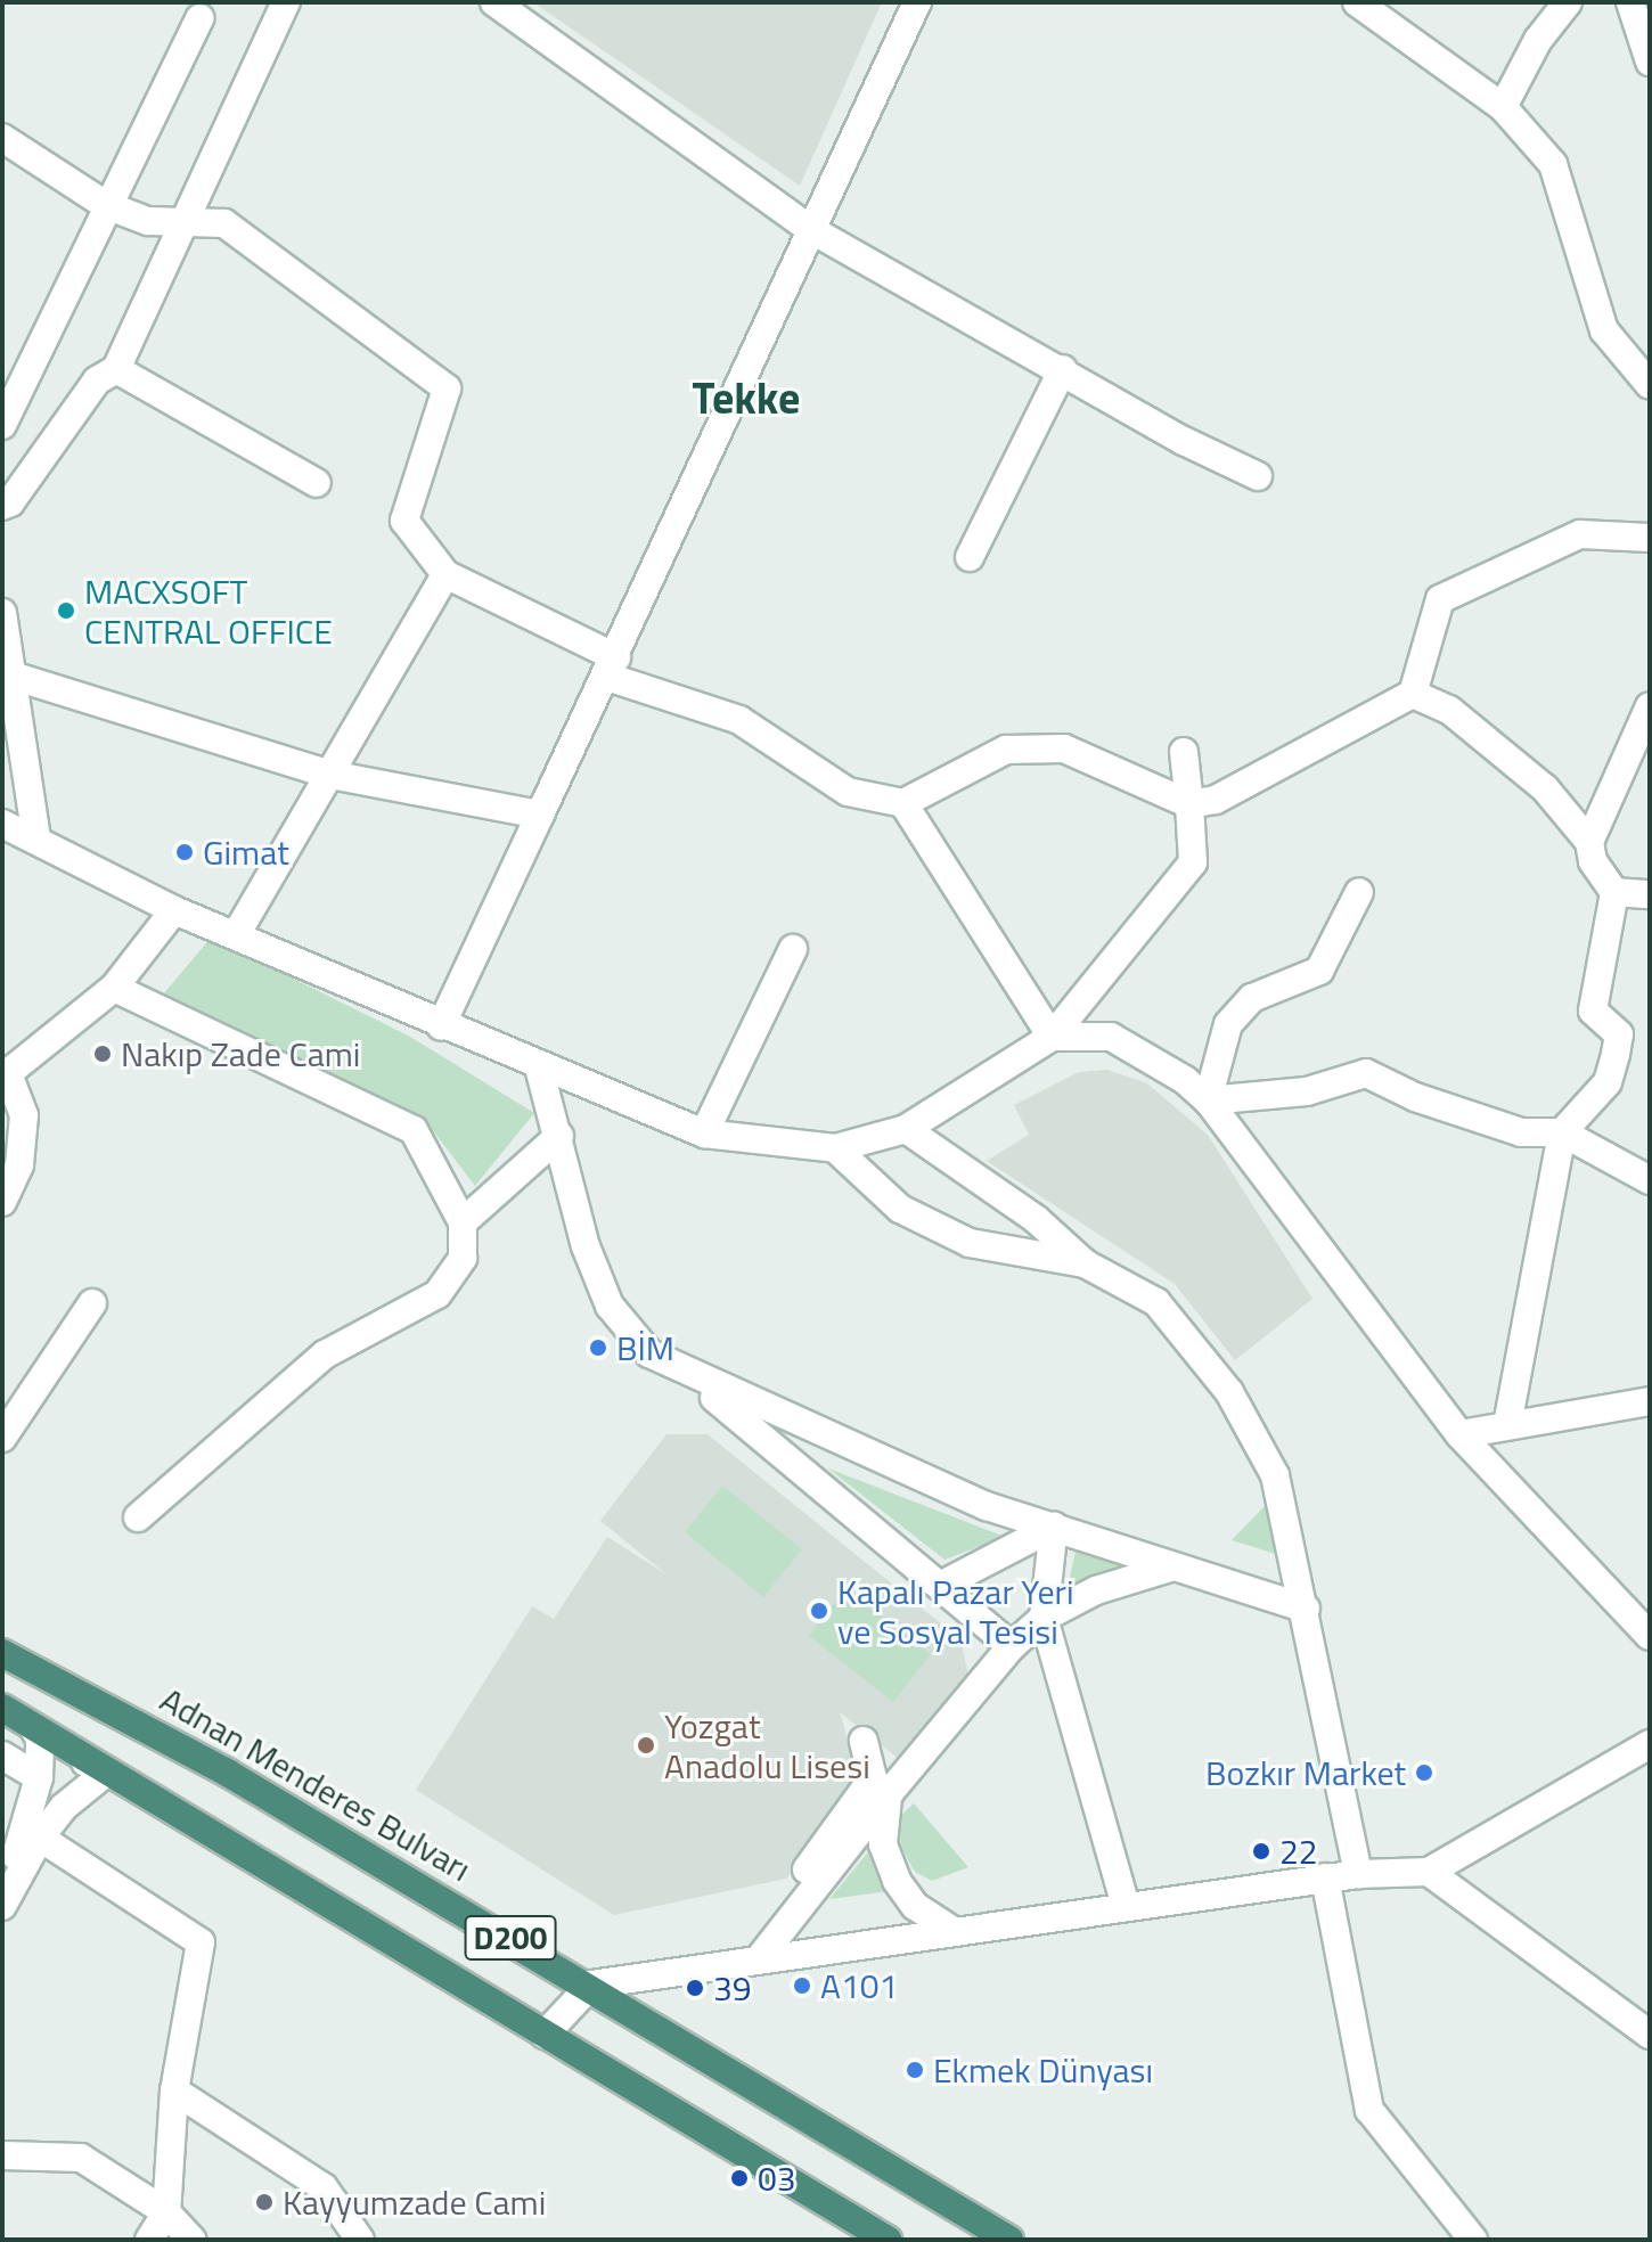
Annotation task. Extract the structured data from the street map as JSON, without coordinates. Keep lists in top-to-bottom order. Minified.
{"streets":{"highway":["Adnan Menderes Bulvarı","D200"]},"districts":["Tekke"],"places":["MACXSOFT CENTRAL OFFICE","Gimat","Nakıp Zade Cami","BİM","Kapalı Pazar Yeri ve Sosyal Tesisi","Yozgat Anadolu Lisesi","Bozkır Market","22","A101","39","Ekmek Dünyası","03","Kayyumzade Cami"]}
